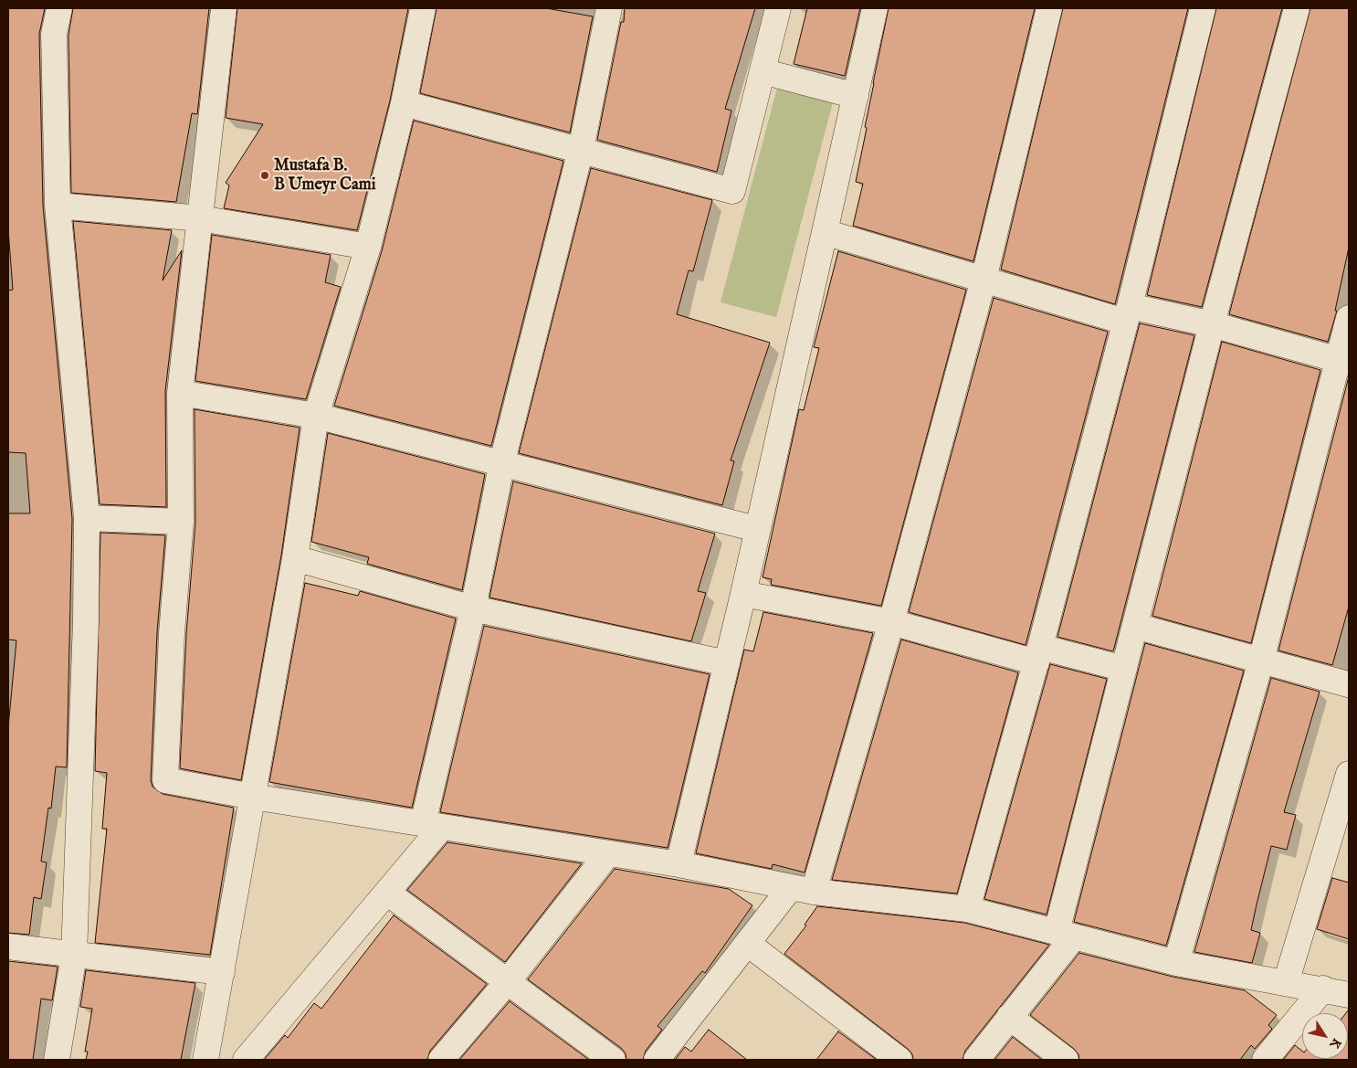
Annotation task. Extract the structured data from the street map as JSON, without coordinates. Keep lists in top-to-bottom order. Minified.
{"places":["Mustafa B. B Umeyr Cami"],"north":"bottom right"}
